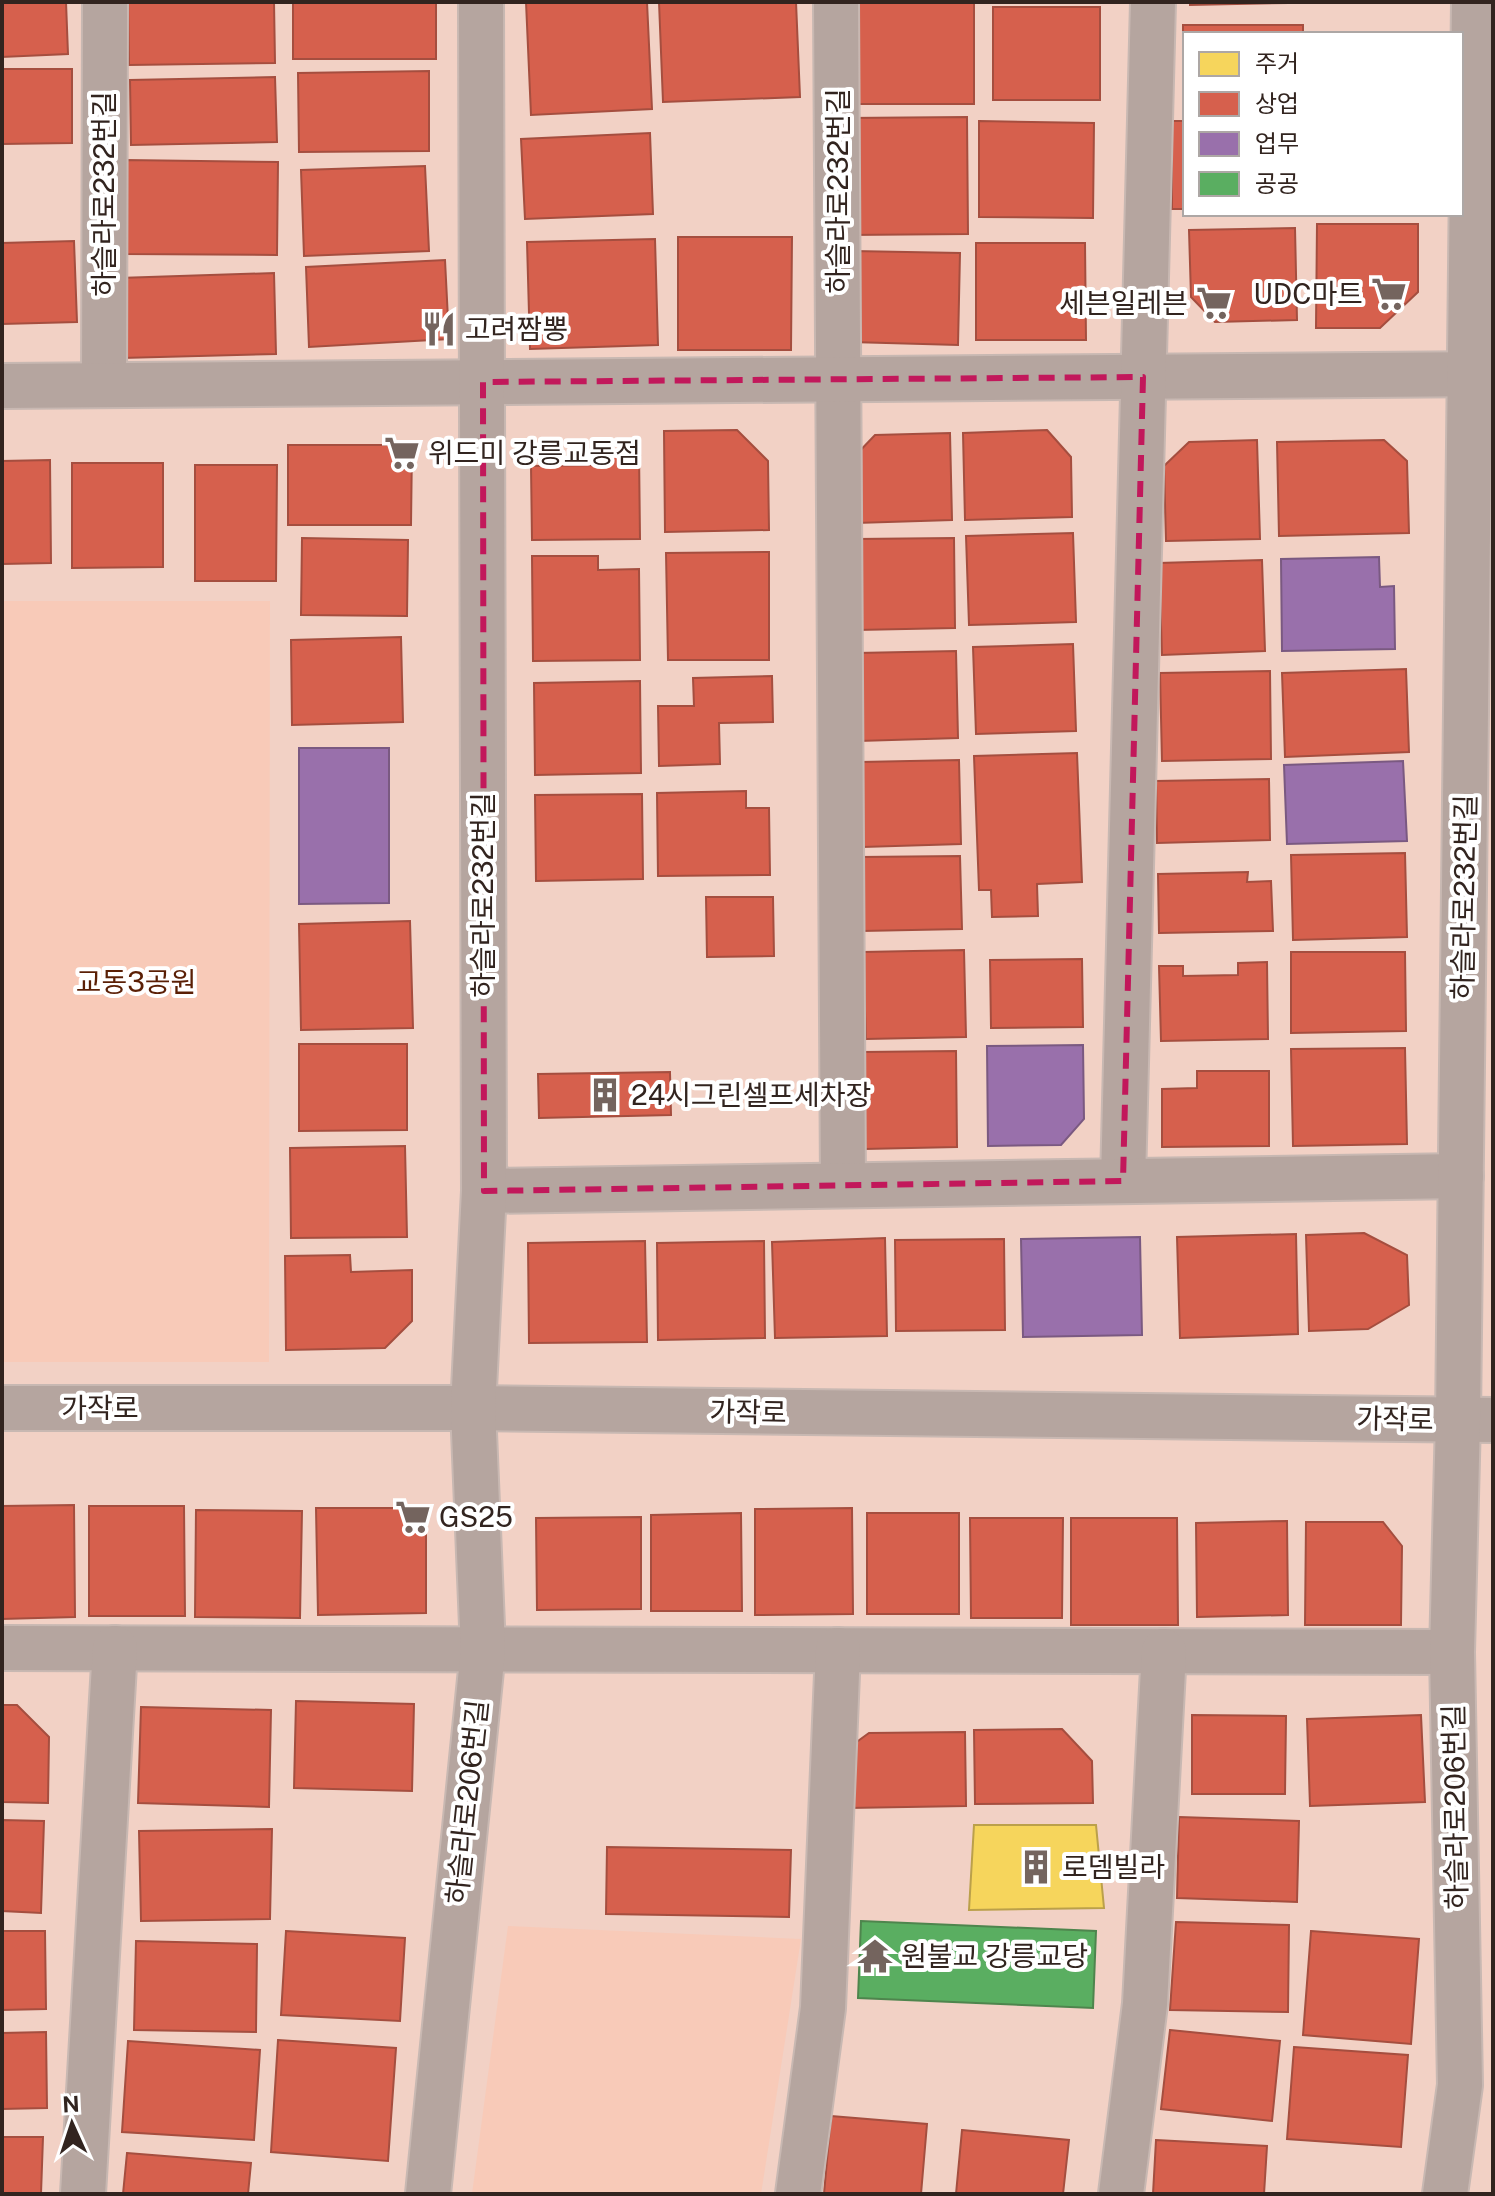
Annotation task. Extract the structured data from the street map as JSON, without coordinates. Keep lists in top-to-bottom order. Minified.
{"streets":{"street":["하슬라로232번길","가작로","하슬라로206번길"]},"crossings":[["하슬라로232번길","가작로"],["하슬라로232번길","하슬라로206번길"],["가작로","하슬라로206번길"]],"parks":["교동3공원"],"places":{"supermarket":["UDC마트","세븐일레븐","위드미 강릉교동점","GS25"],"restaurant":["고려짬뽕"],"building":["24시그린셀프세차장","로뎀빌라"],"temple":["원불교 강릉교당"]},"legend":["주거","상업","업무","공공"],"north":"top"}
